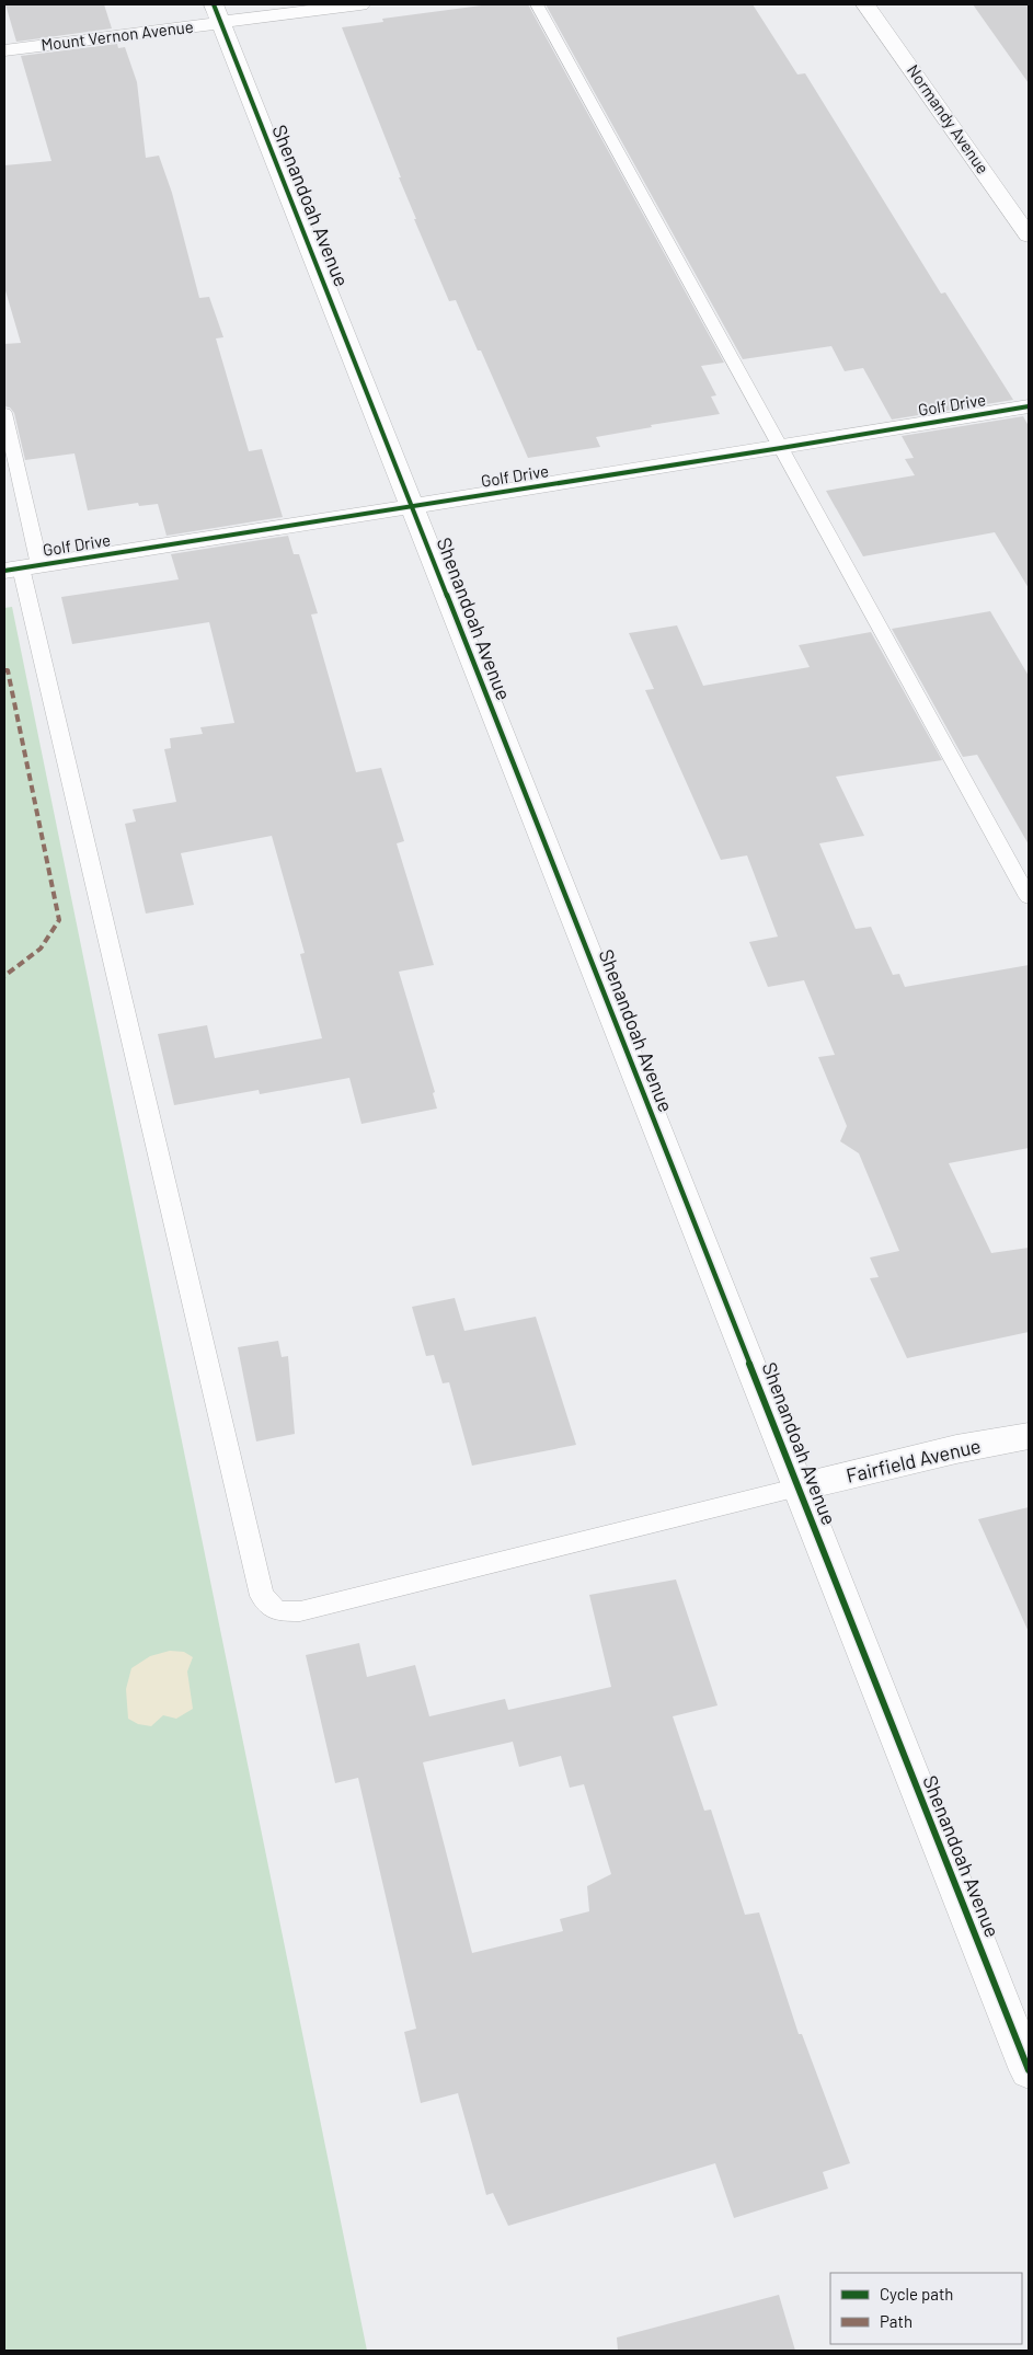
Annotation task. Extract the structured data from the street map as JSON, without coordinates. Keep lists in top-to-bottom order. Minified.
{"streets":{"street":["Mount Vernon Avenue","Normandy Avenue","Shenandoah Avenue","Golf Drive","Fairfield Avenue"]},"crossings":[["Mount Vernon Avenue","Shenandoah Avenue"],["Shenandoah Avenue","Golf Drive"],["Shenandoah Avenue","Fairfield Avenue"]],"legend":["Cycle path","Path"]}
